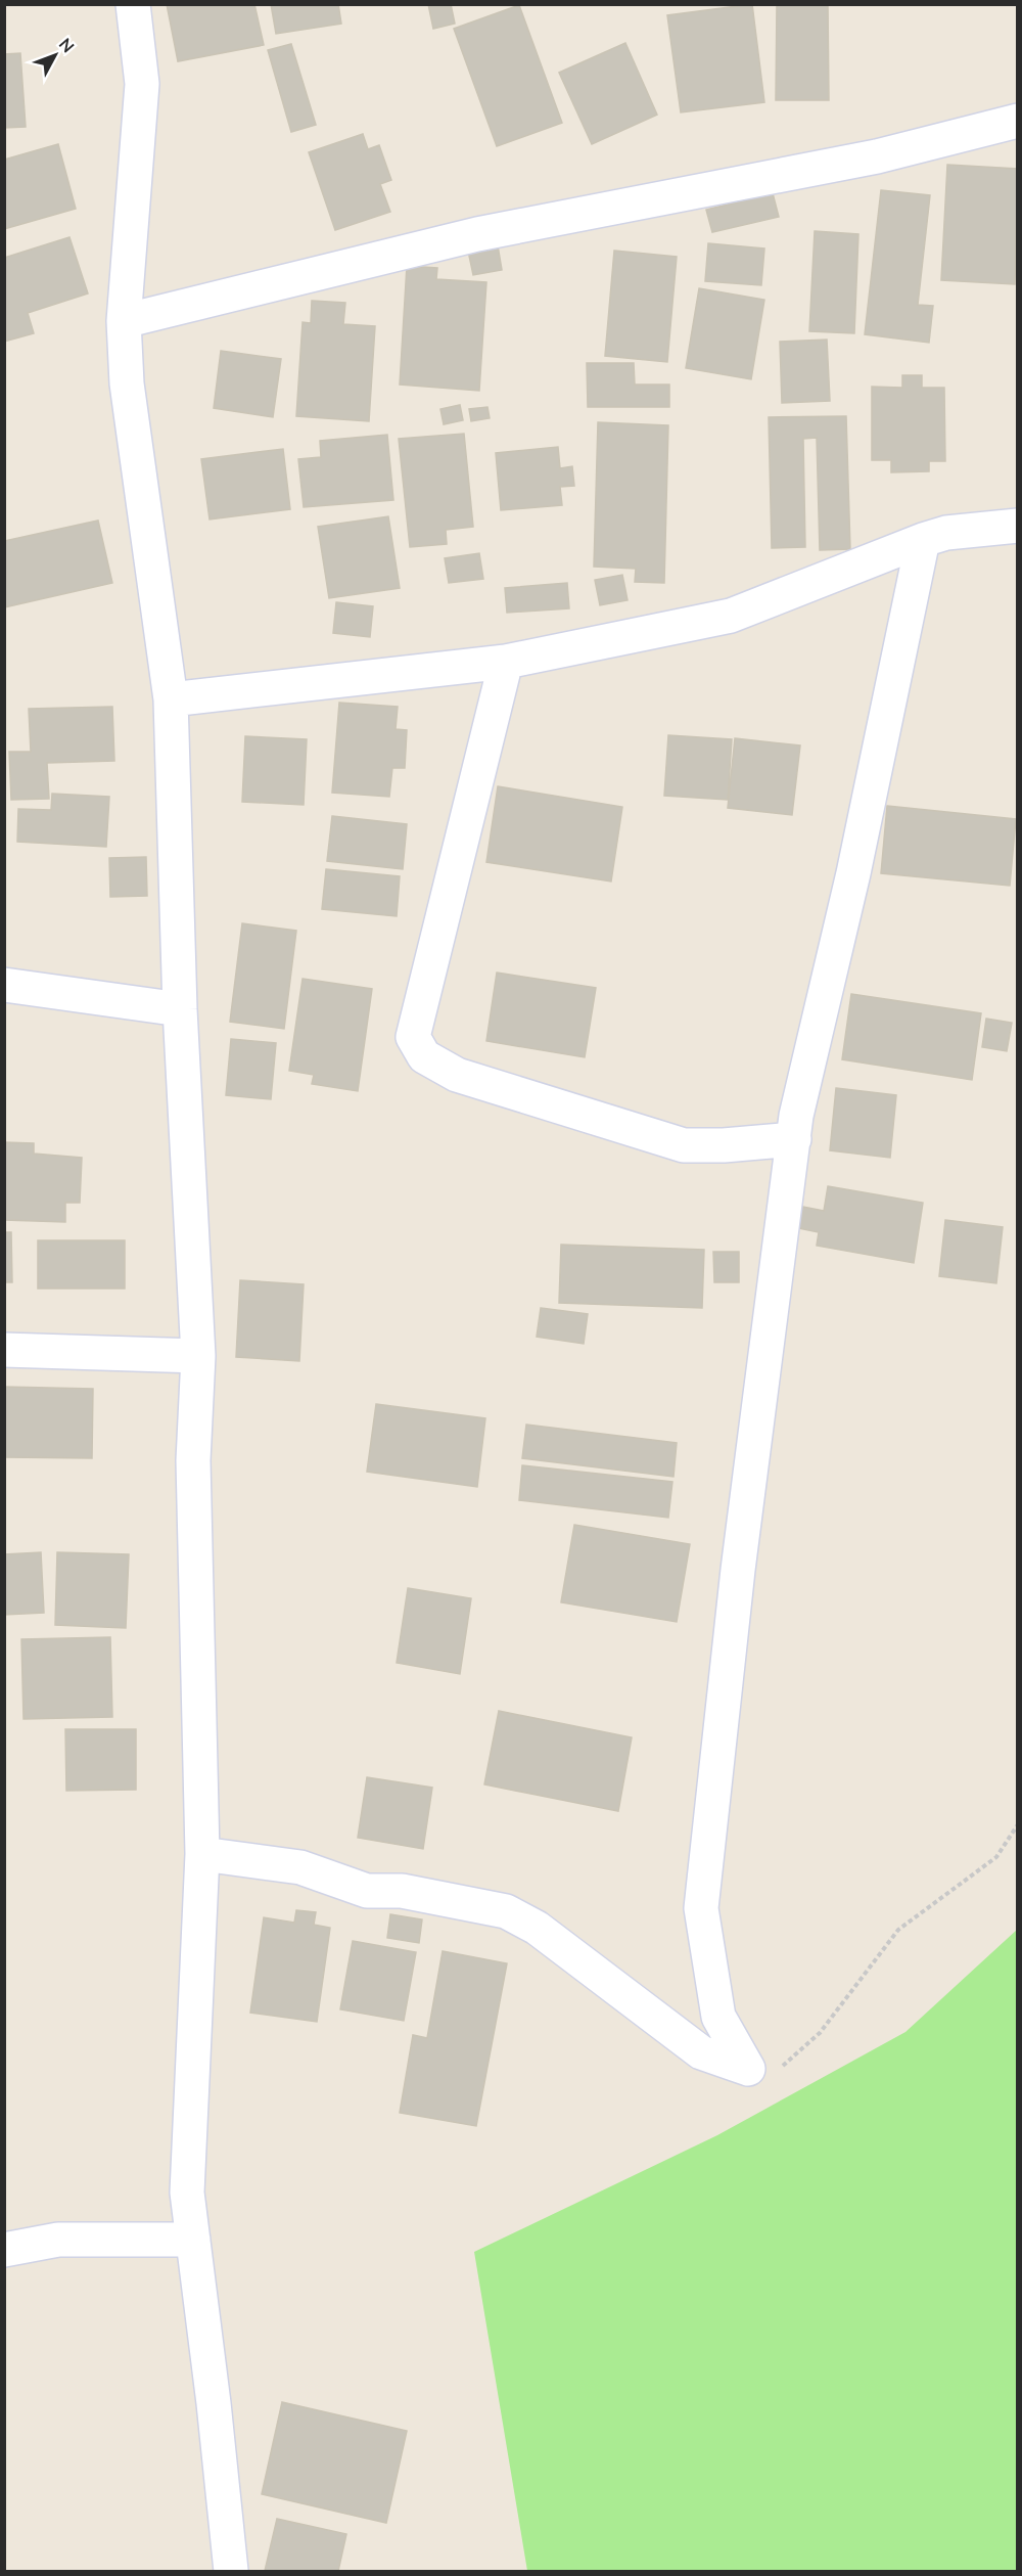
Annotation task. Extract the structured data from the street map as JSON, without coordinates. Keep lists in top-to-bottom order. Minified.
{"north":"top right"}
